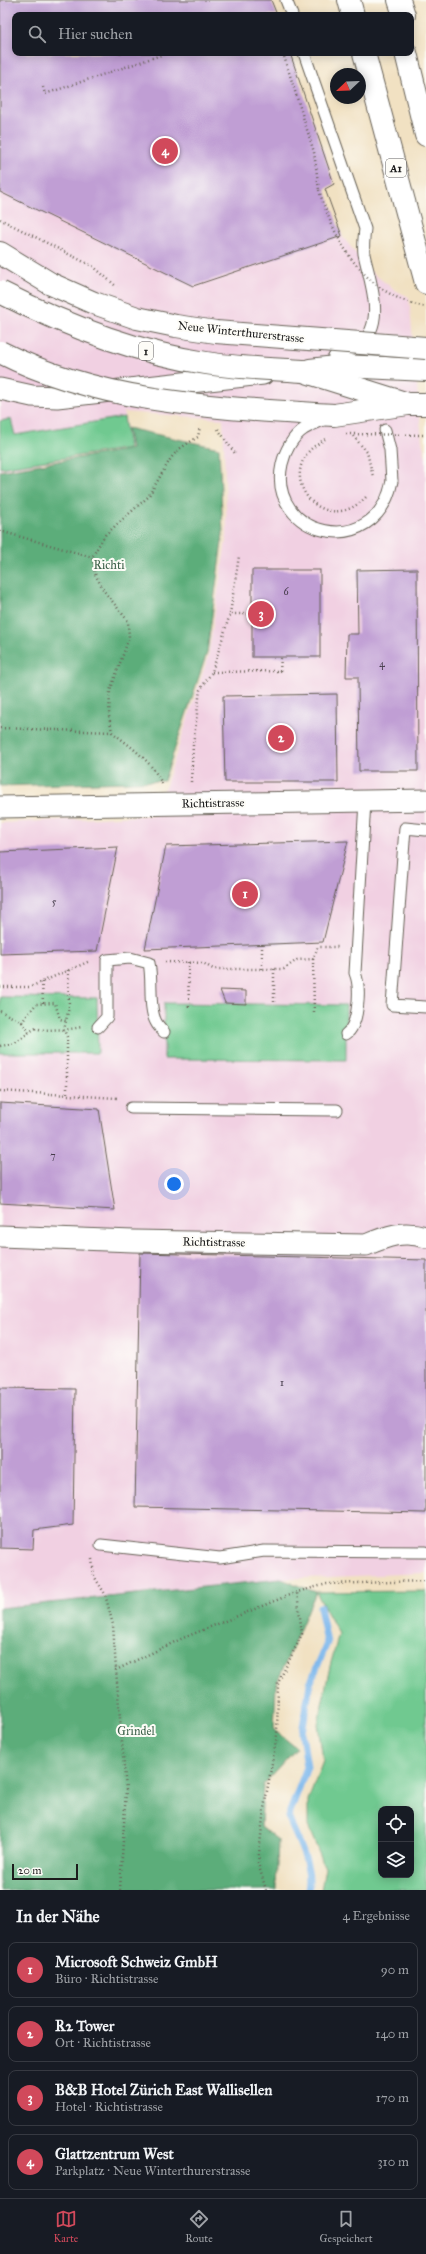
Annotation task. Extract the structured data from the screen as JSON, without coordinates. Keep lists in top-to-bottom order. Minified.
{"streets":{"main road":["A1","Neue Winterthurerstrasse","1"],"street":["Richtistrasse"]},"parks":["Richti","Grindel"],"house_numbers":["6","4","5","7","1"],"scale_bar":"20 m","north":"bottom left","page":{"search":"Hier suchen","pins":["4","3","2","1"],"scale":"20 m","heading":["In der Nähe","4 Ergebnisse"],"list":[{"mark":"1","name":"Microsoft Schweiz GmbH","note":"Büro · Richtistrasse","value":"90 m"},{"mark":"2","name":"R2 Tower","note":"Ort · Richtistrasse","value":"140 m"},{"mark":"3","name":"B&B Hotel Zürich East Wallisellen","note":"Hotel · Richtistrasse","value":"170 m"},{"mark":"4","name":"Glattzentrum West","note":"Parkplatz · Neue Winterthurerstrasse","value":"310 m"}],"nav":["Karte","Route","Gespeichert"]}}
